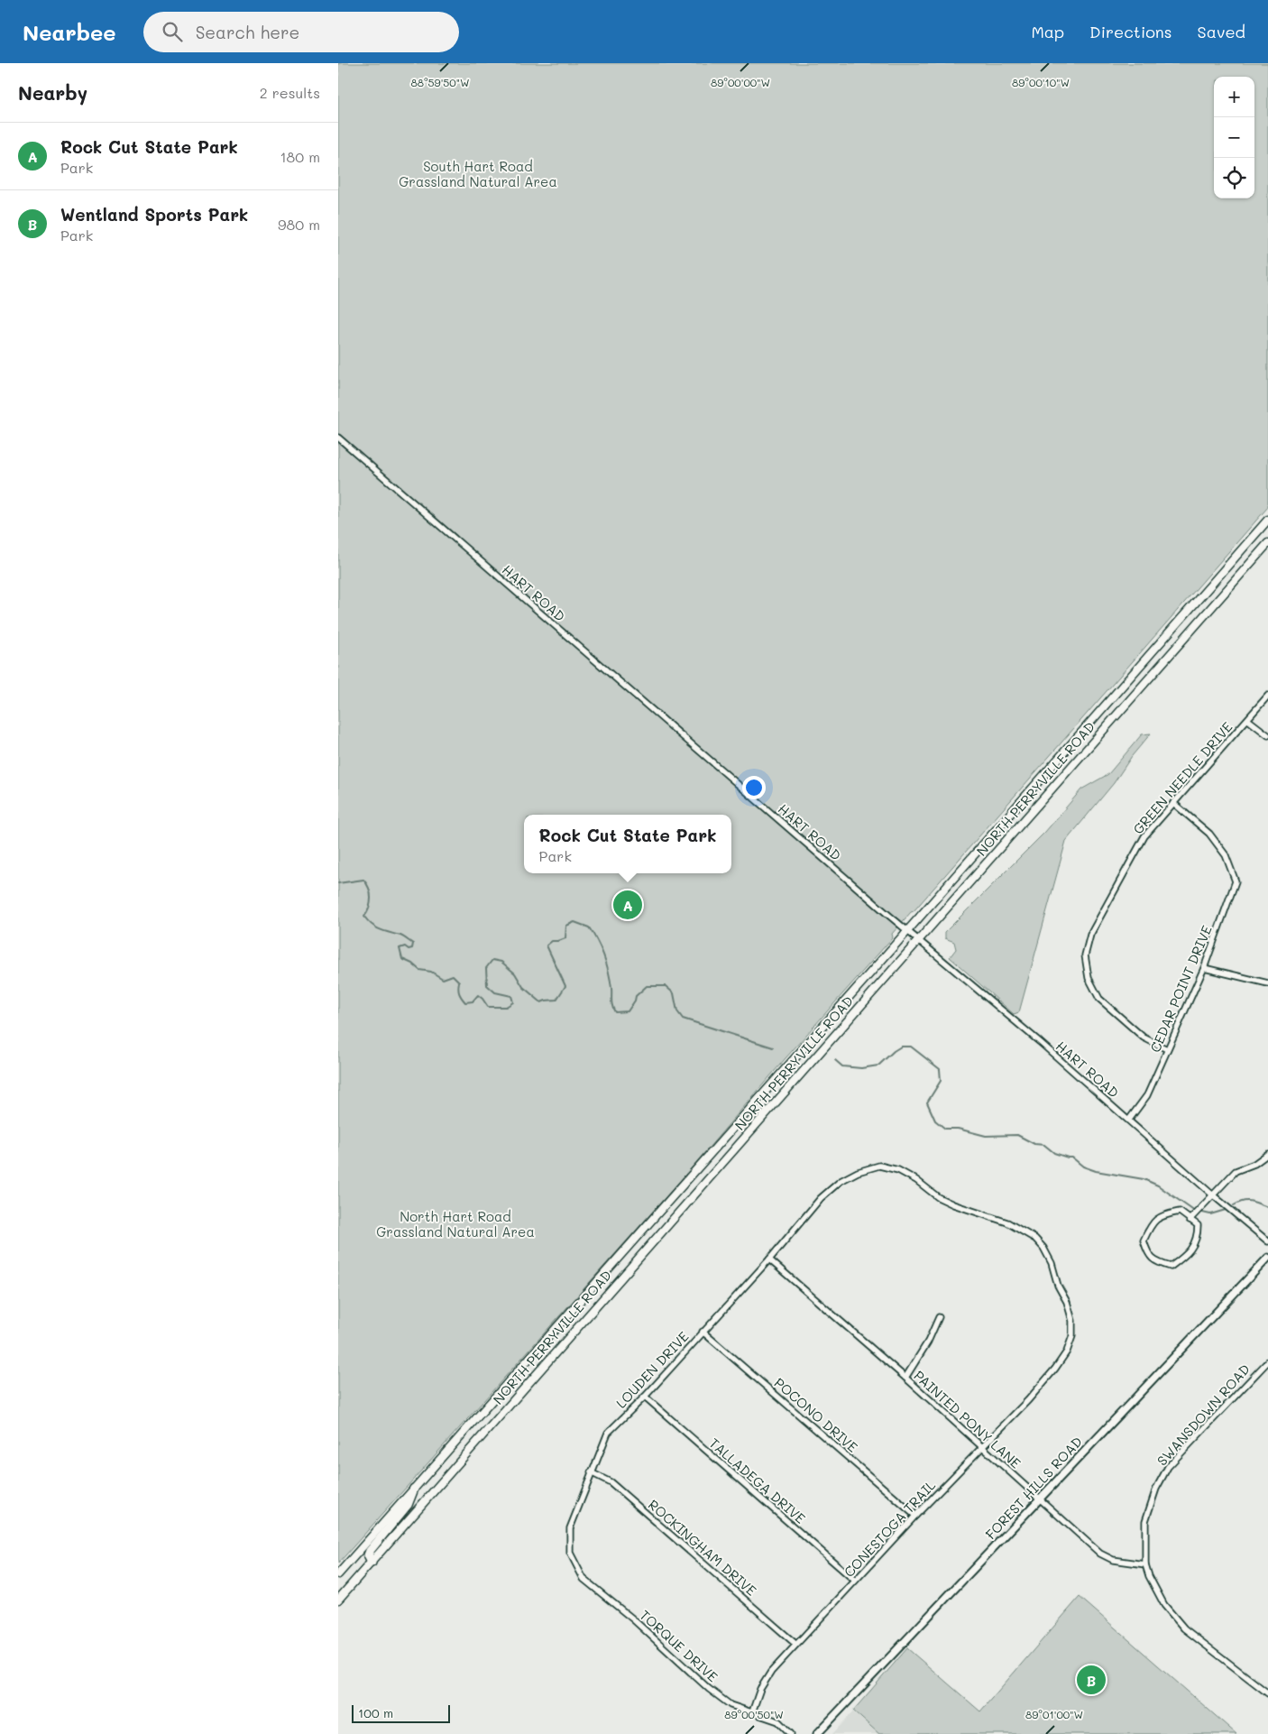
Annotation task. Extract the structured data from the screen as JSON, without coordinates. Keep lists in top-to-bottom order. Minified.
{"streets":{"main road":["NORTH PERRYVILLE ROAD"],"street":["HART ROAD","GREEN NEEDLE DRIVE","CEDAR POINT DRIVE","LOUDEN DRIVE","POCONO DRIVE","SWANSDOWN ROAD","PAINTED PONY LANE","TALLADEGA DRIVE","FOREST HILLS ROAD","CONESTOGA TRAIL","ROCKINGHAM DRIVE","TORQUE DRIVE"]},"crossings":[["HART ROAD","NORTH PERRYVILLE ROAD"],["HART ROAD","CEDAR POINT DRIVE"],["GREEN NEEDLE DRIVE","CEDAR POINT DRIVE"],["LOUDEN DRIVE","POCONO DRIVE"],["LOUDEN DRIVE","PAINTED PONY LANE"],["LOUDEN DRIVE","TALLADEGA DRIVE"],["LOUDEN DRIVE","CONESTOGA TRAIL"],["LOUDEN DRIVE","ROCKINGHAM DRIVE"],["LOUDEN DRIVE","TORQUE DRIVE"],["POCONO DRIVE","CONESTOGA TRAIL"],["SWANSDOWN ROAD","PAINTED PONY LANE"],["PAINTED PONY LANE","FOREST HILLS ROAD"],["PAINTED PONY LANE","CONESTOGA TRAIL"],["TALLADEGA DRIVE","CONESTOGA TRAIL"],["CONESTOGA TRAIL","ROCKINGHAM DRIVE"],["CONESTOGA TRAIL","TORQUE DRIVE"]],"parks":["South Hart Road Grassland Natural Area","North Hart Road Grassland Natural Area"],"scale_bar":"100 m","page":{"header":"Nearbee","search":"Search here","nav":["Map","Directions","Saved"],"heading":["Nearby","2 results"],"map_buttons":["+","−"],"list":[{"mark":"A","name":"Rock Cut State Park","note":"Park","value":"180 m"},{"mark":"B","name":"Wentland Sports Park","note":"Park","value":"980 m"}],"popup":["Rock Cut State Park","Park"],"pins":["A","B"],"scale":"100 m"},"coordinates":["88°59'50\"W","89°00'00\"W","89°00'10\"W","89°00'50\"W","89°01'00\"W"]}
